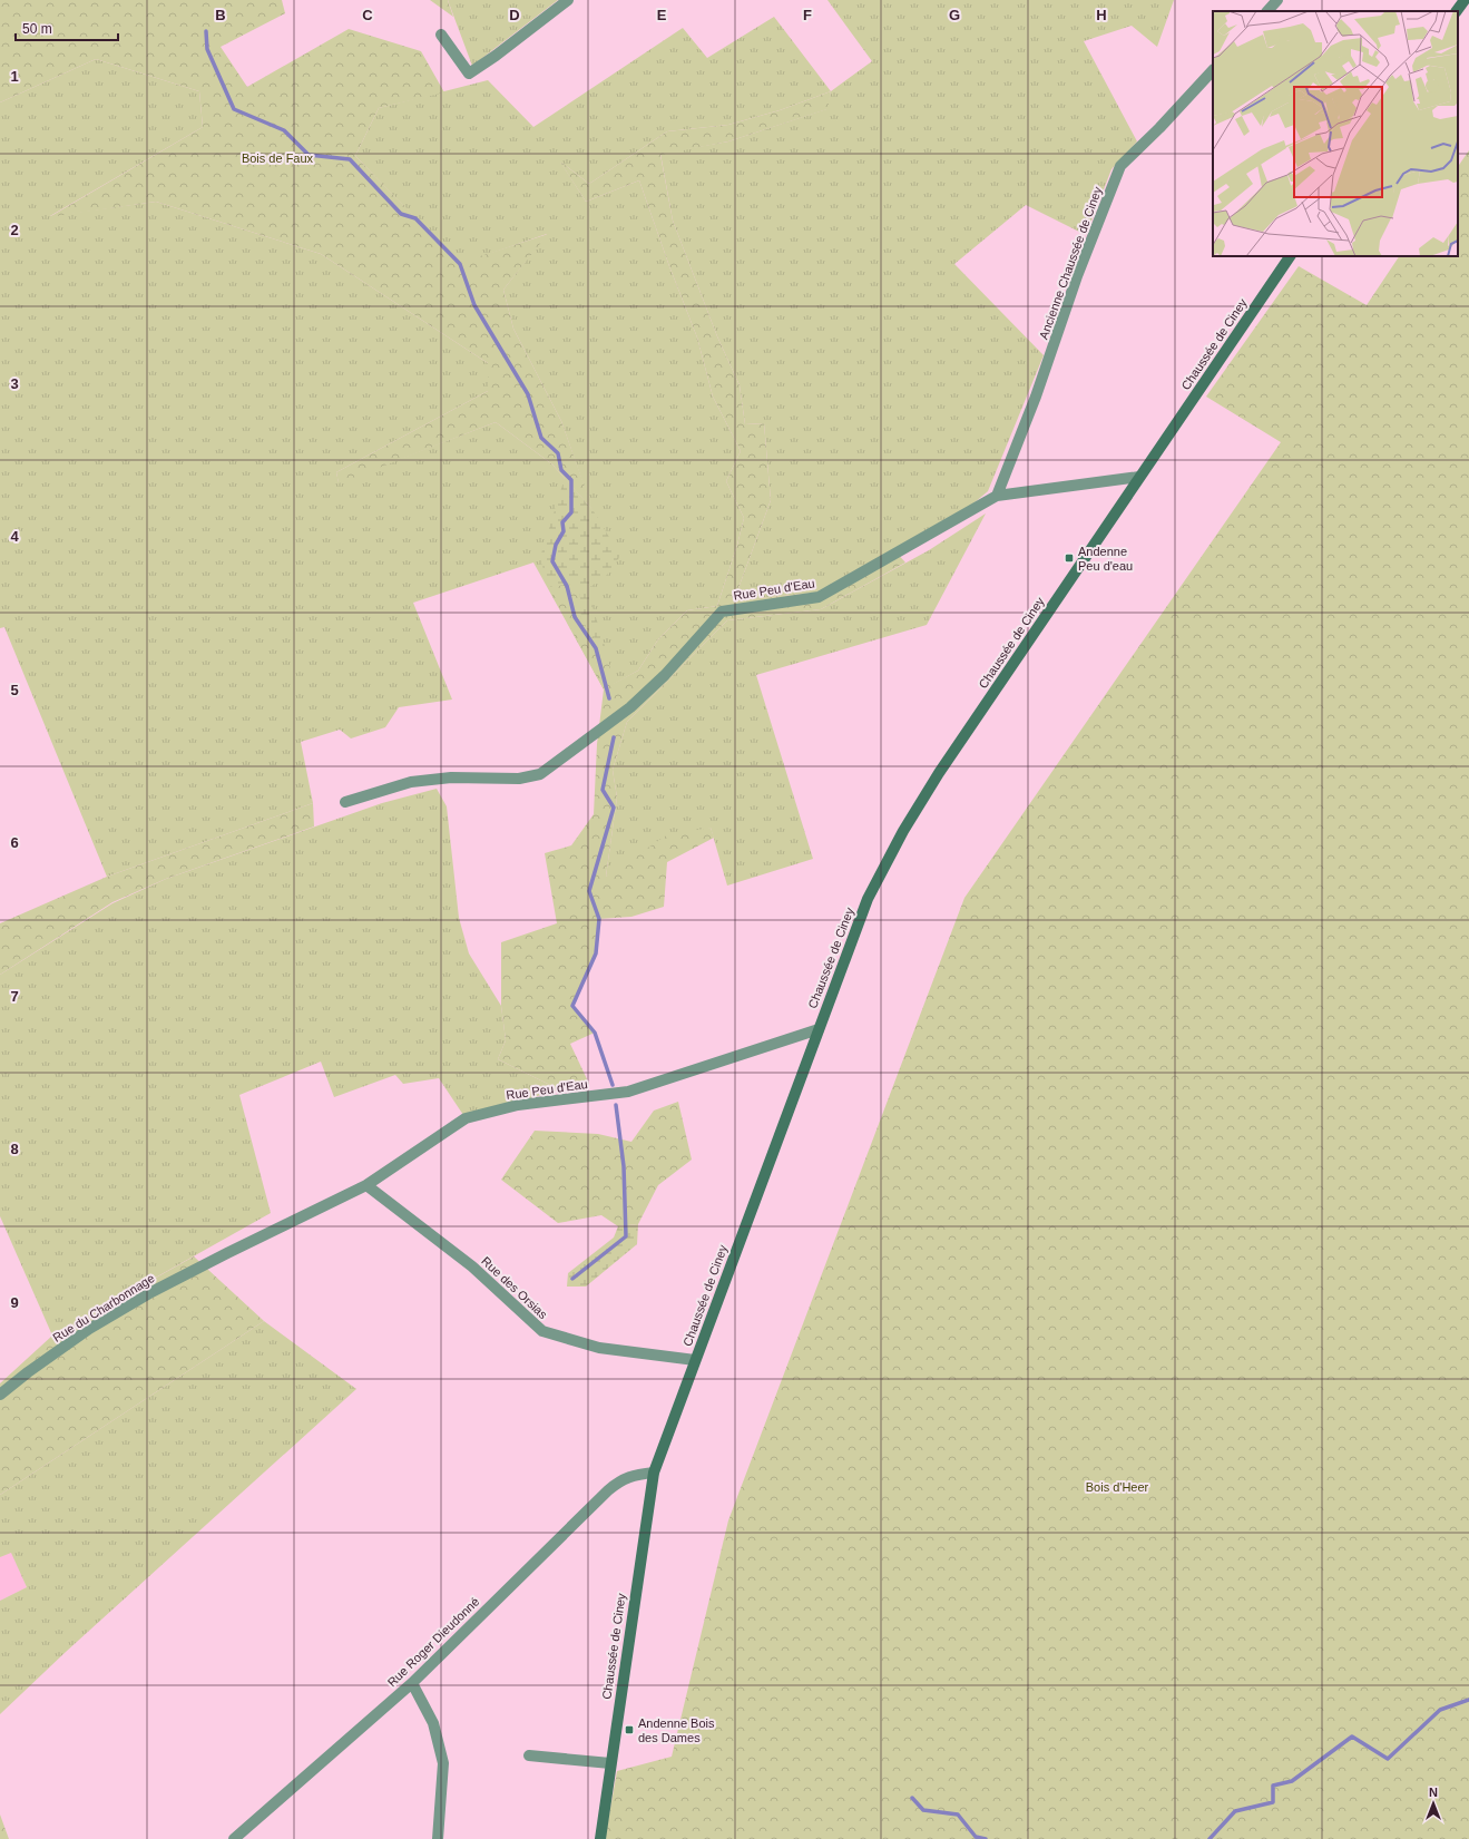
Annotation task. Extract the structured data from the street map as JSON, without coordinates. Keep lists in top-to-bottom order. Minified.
{"streets":{"main road":["Chaussée de Ciney"],"street":["Ancienne Chaussée de Ciney","Rue Peu d'Eau","Rue des Orsias","Rue du Charbonnage","Rue Roger Dieudonné"]},"crossings":[["Ancienne Chaussée de Ciney","Rue Peu d'Eau"],["Chaussée de Ciney","Rue Peu d'Eau"],["Chaussée de Ciney","Rue des Orsias"],["Chaussée de Ciney","Rue Roger Dieudonné"],["Rue Peu d'Eau","Rue des Orsias"],["Rue Peu d'Eau","Rue du Charbonnage"]],"parks":["Bois de Faux","Bois d'Heer"],"places":{"transit":["Andenne Peu d'eau","Andenne Bois des Dames"]},"scale_bar":"50 m","north":"top","grid":{"columns":["B","C","D","E","F","G","H"],"rows":["1","2","3","4","5","6","7","8","9"]}}
